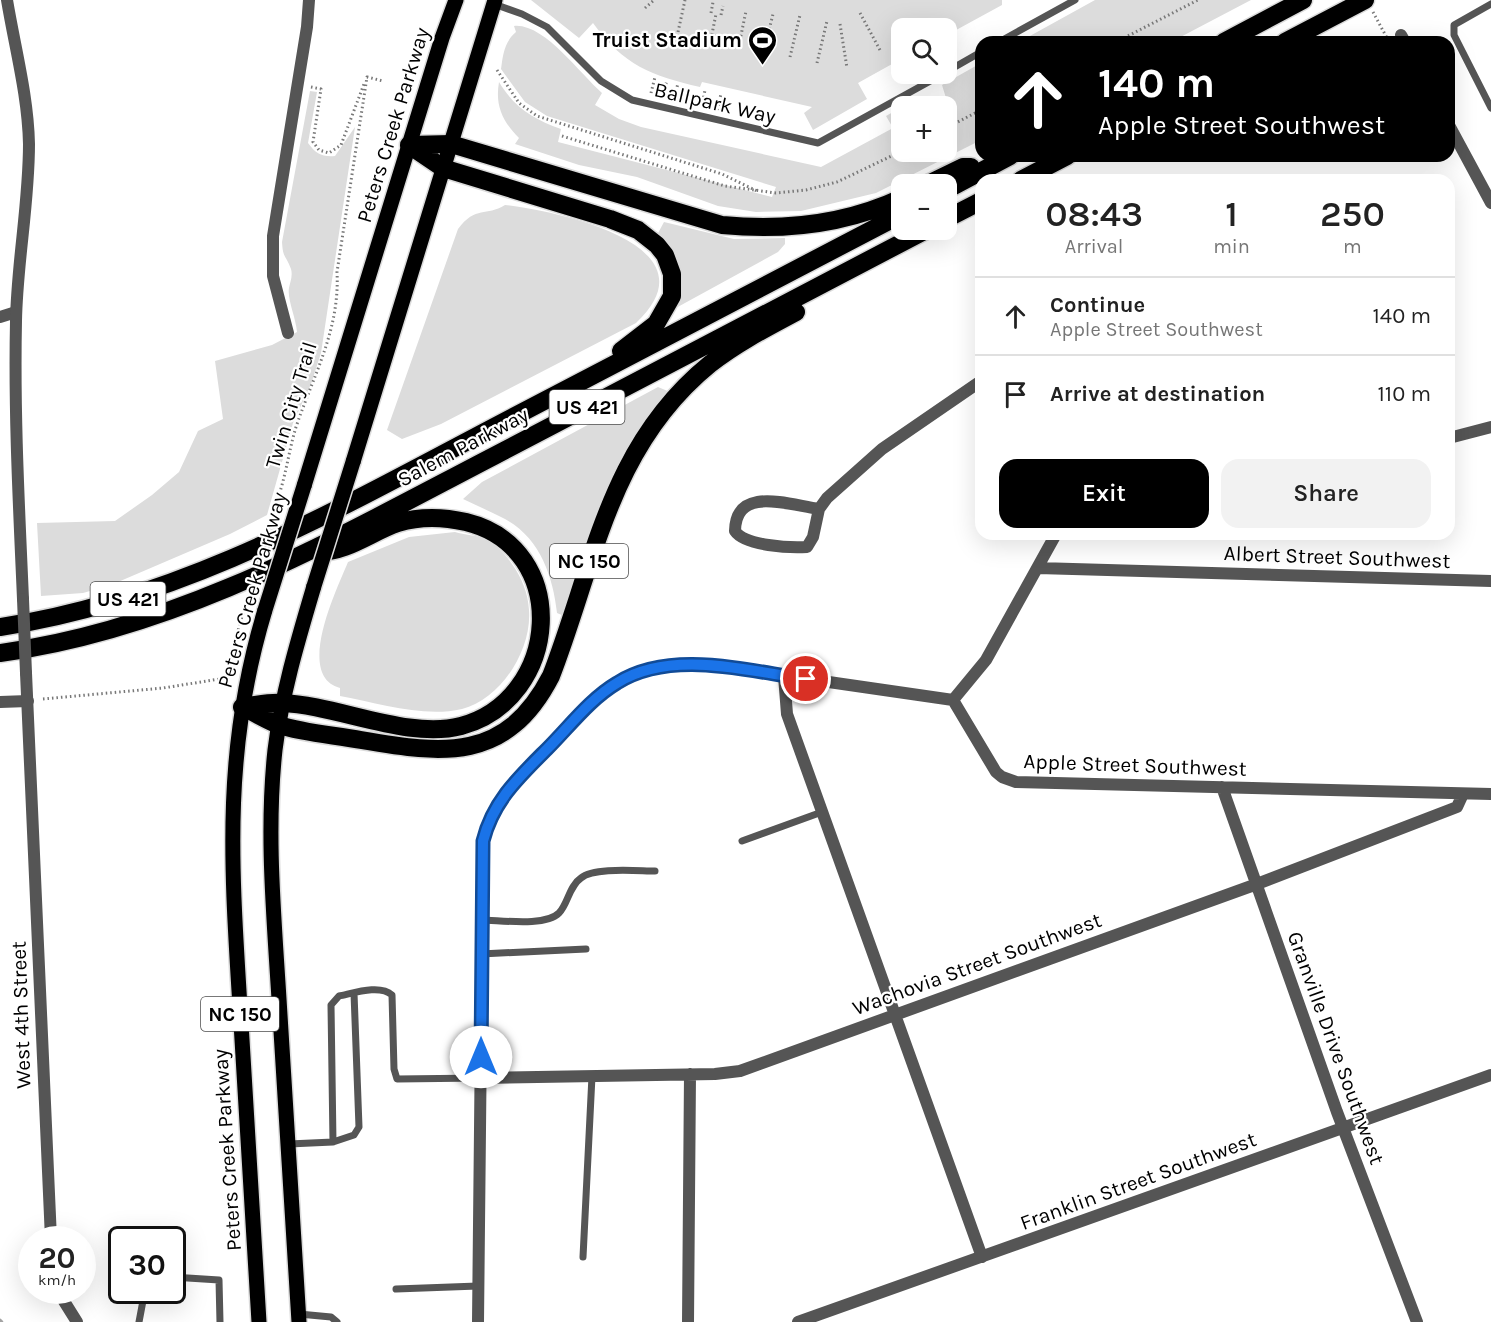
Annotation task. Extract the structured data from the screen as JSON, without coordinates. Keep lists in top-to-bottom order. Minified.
{"streets":{"highway":["US 421","Salem Parkway","NC 150"],"main road":["Peters Creek Parkway"],"street":["Albert Street Southwest","Apple Street Southwest","Wachovia Street Southwest","West 4th Street","Granville Drive Southwest","Franklin Street Southwest"],"lane":["Ballpark Way"],"path":["Twin City Trail"]},"crossings":[["Salem Parkway","NC 150"],["Apple Street Southwest","Wachovia Street Southwest"],["Apple Street Southwest","Granville Drive Southwest"],["Wachovia Street Southwest","Granville Drive Southwest"],["Granville Drive Southwest","Franklin Street Southwest"]],"places":{"sports":["Truist Stadium"]},"page":{"map_buttons":["+","−"],"turn":["140 m","Apple Street Southwest"],"eta":["08:43","Arrival","1","min","250","m"],"list":[{"name":"Continue","note":"Apple Street Southwest","value":"140 m"},{"name":"Arrive at destination","value":"110 m"}],"buttons":["Exit","Share"],"speed":"20 km/h","limit":"30"}}
